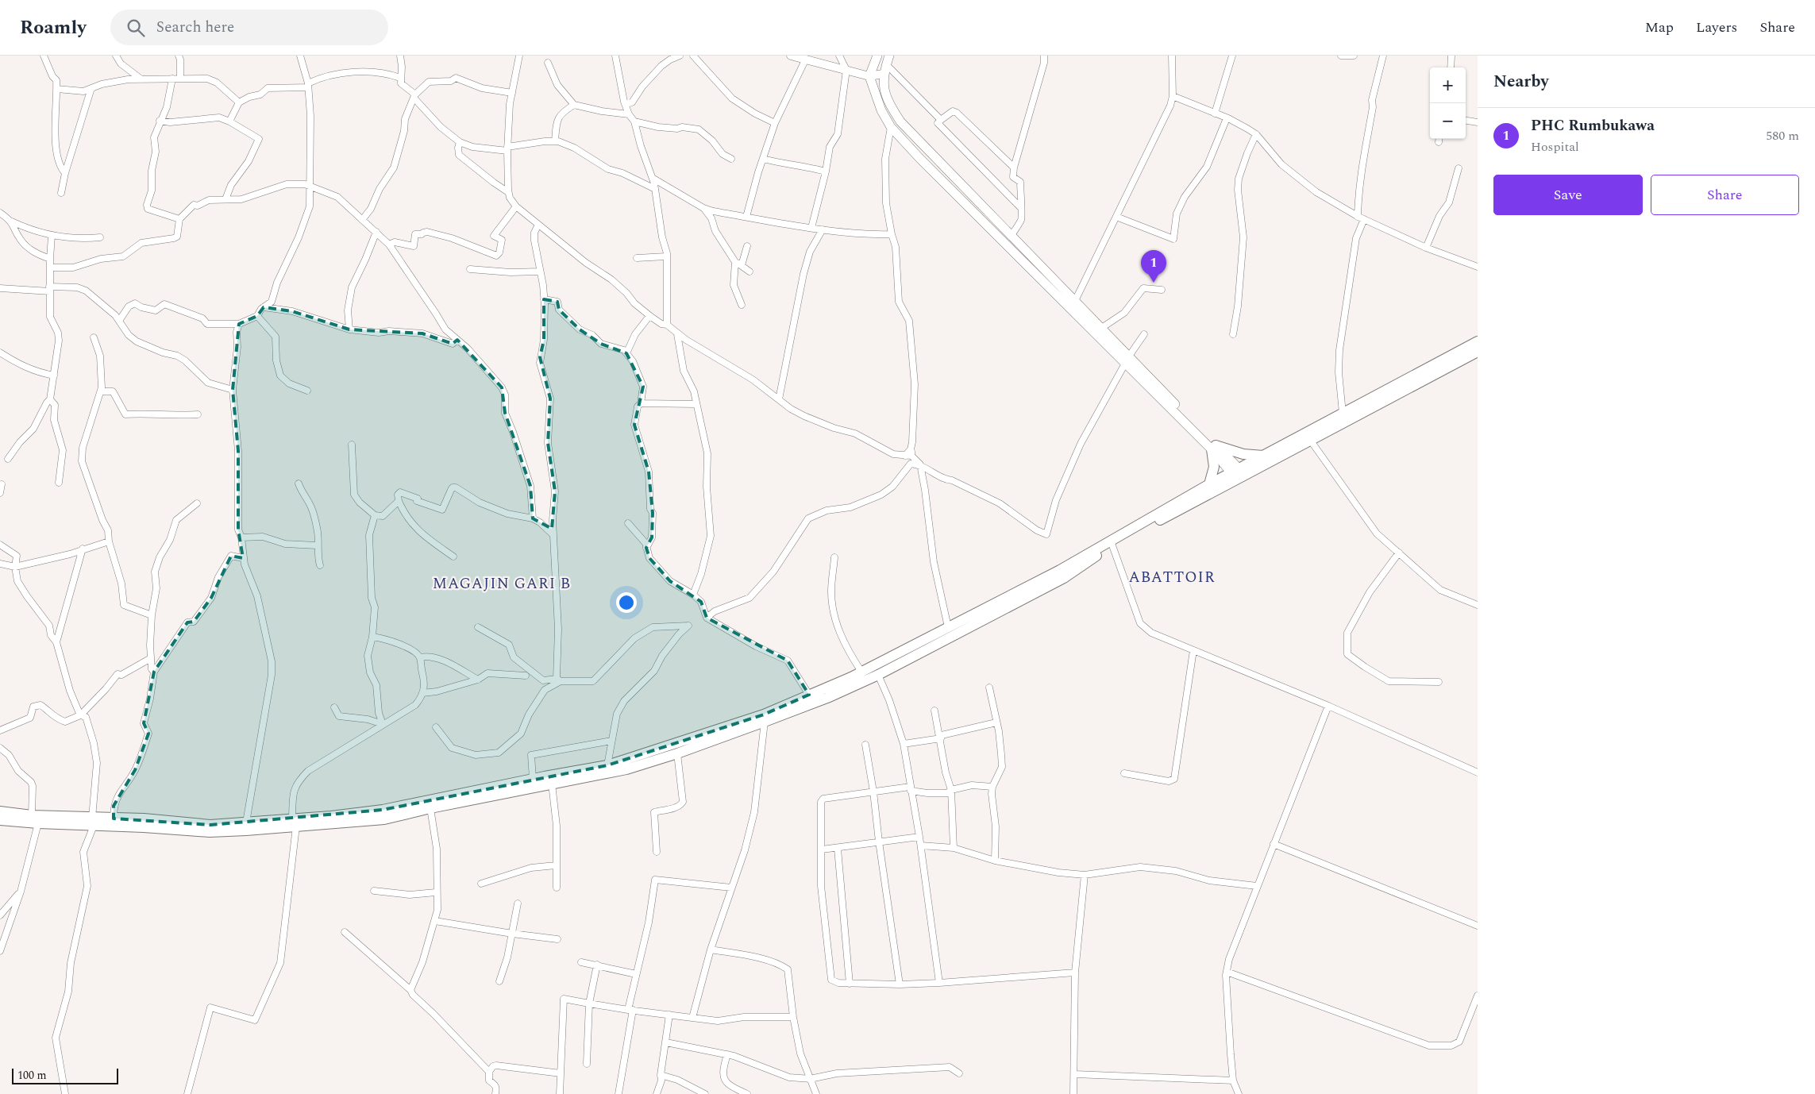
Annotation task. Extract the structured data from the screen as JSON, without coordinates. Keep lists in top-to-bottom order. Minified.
{"districts":["ABATTOIR","MAGAJIN GARI B"],"scale_bar":"100 m","page":{"header":"Roamly","search":"Search here","nav":["Map","Layers","Share"],"heading":"Nearby","map_buttons":["+","−"],"list":[{"mark":"1","name":"PHC Rumbukawa","note":"Hospital","value":"580 m"}],"buttons":["Save","Share"],"pins":"1","scale":"100 m"}}
